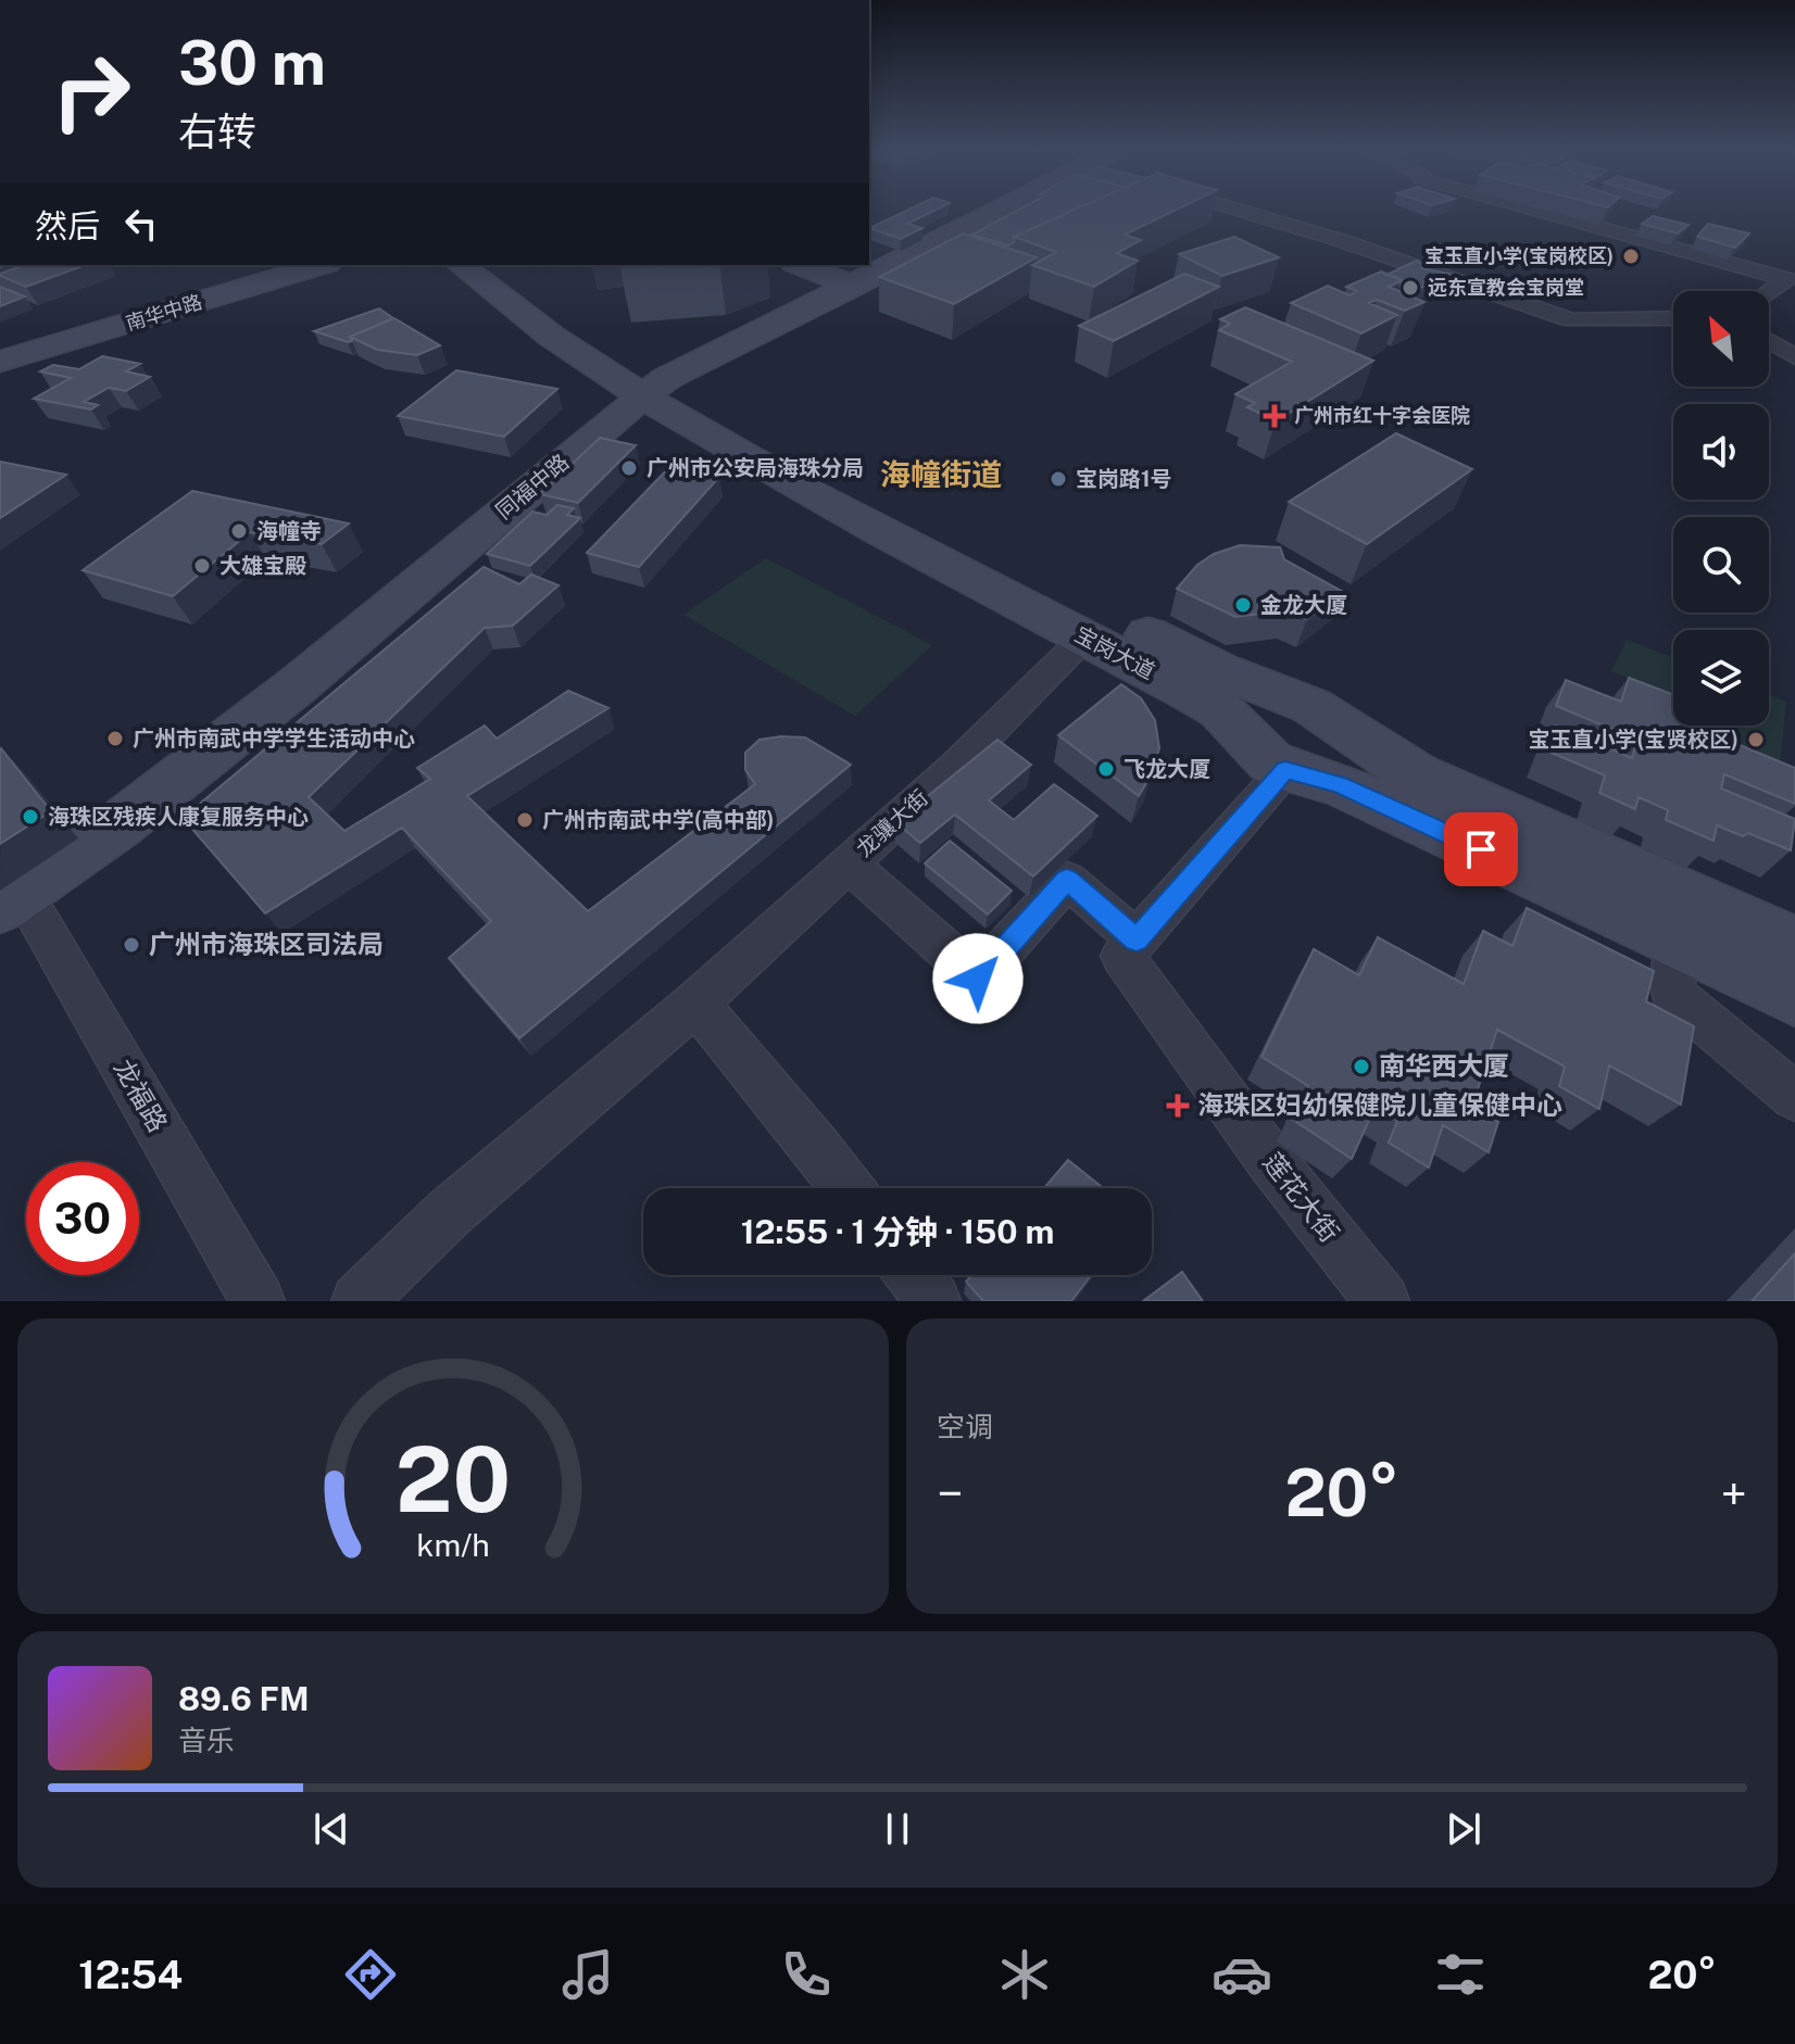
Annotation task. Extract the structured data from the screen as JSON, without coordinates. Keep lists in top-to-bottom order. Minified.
{"streets":{"main road":["南华中路","同福中路","宝岗大道"],"street":["龙骧大街","龙福路","莲花大街"]},"crossings":[["同福中路","宝岗大道"],["同福中路","龙福路"],["宝岗大道","龙骧大街"]],"districts":["海幢街道"],"places":{"other":["宝玉直小学(宝岗校区)","远东宣教会宝岗堂","广州市公安局海珠分局","宝岗路1号","海幢寺","大雄宝殿","金龙大厦","广州市南武中学学生活动中心","宝玉直小学(宝贤校区)","飞龙大厦","海珠区残疾人康复服务中心","广州市南武中学(高中部)","广州市海珠区司法局","南华西大厦"],"health":["广州市红十字会医院","海珠区妇幼保健院儿童保健中心"]},"north":"top left","page":{"turn":["30 m","右转"],"then":"然后","limit":"30","trip":"12:55 · 1 分钟 · 150 m","tile":"空调","heat":["−","20°","+"],"song":["89.6 FM","音乐"],"tabs":["12:54","20°"],"gauge":["20","km/h"]}}
